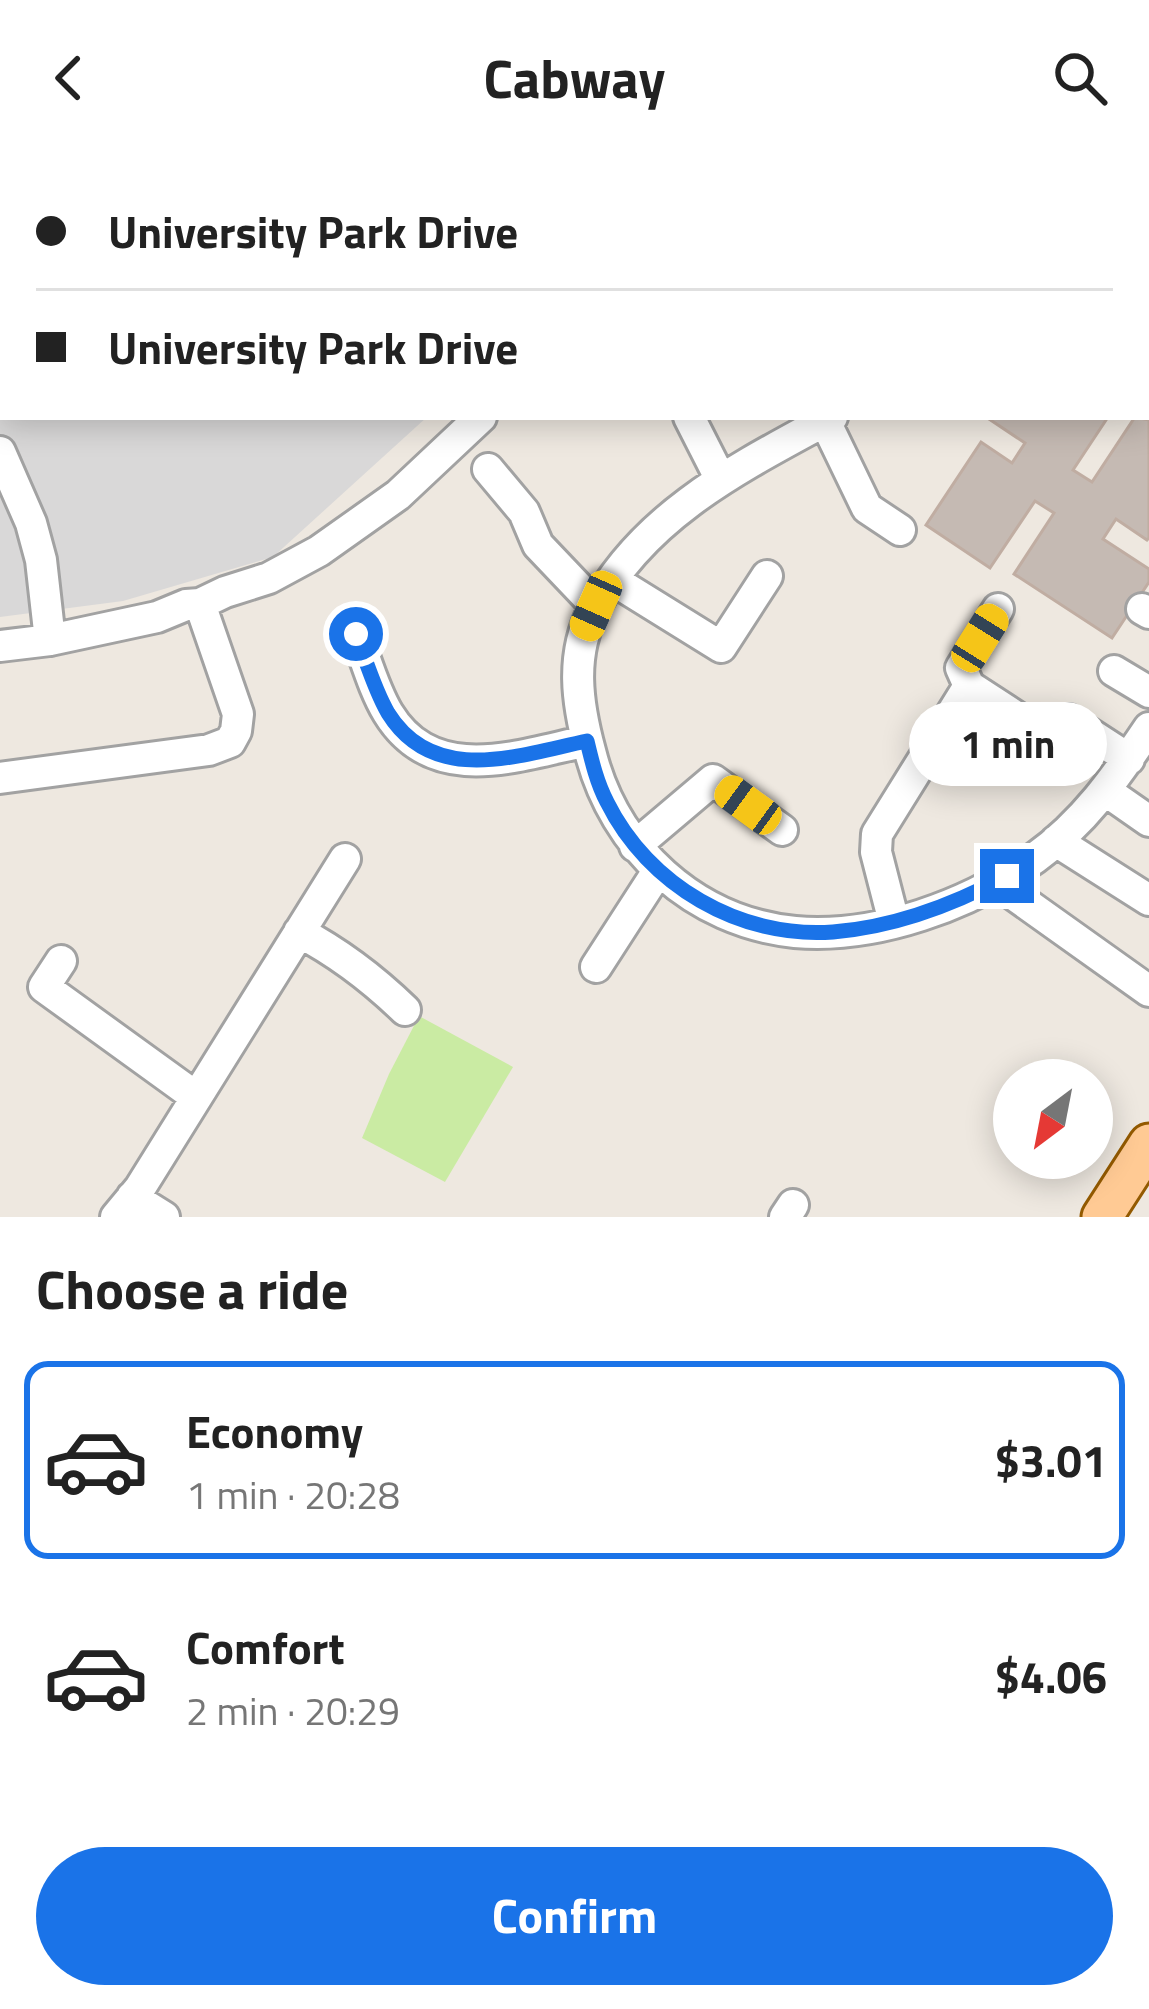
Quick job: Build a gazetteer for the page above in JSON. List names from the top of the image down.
{
  "north": "bottom left",
  "page": {
    "header": "Cabway",
    "banner": ["University Park Drive", "University Park Drive"],
    "bubble": "1 min",
    "heading": "Choose a ride",
    "list": [
      {
        "name": "Economy",
        "note": "1 min · 20:28",
        "value": "$3.01"
      },
      {
        "name": "Comfort",
        "note": "2 min · 20:29",
        "value": "$4.06"
      }
    ],
    "buttons": "Confirm"
  }
}
